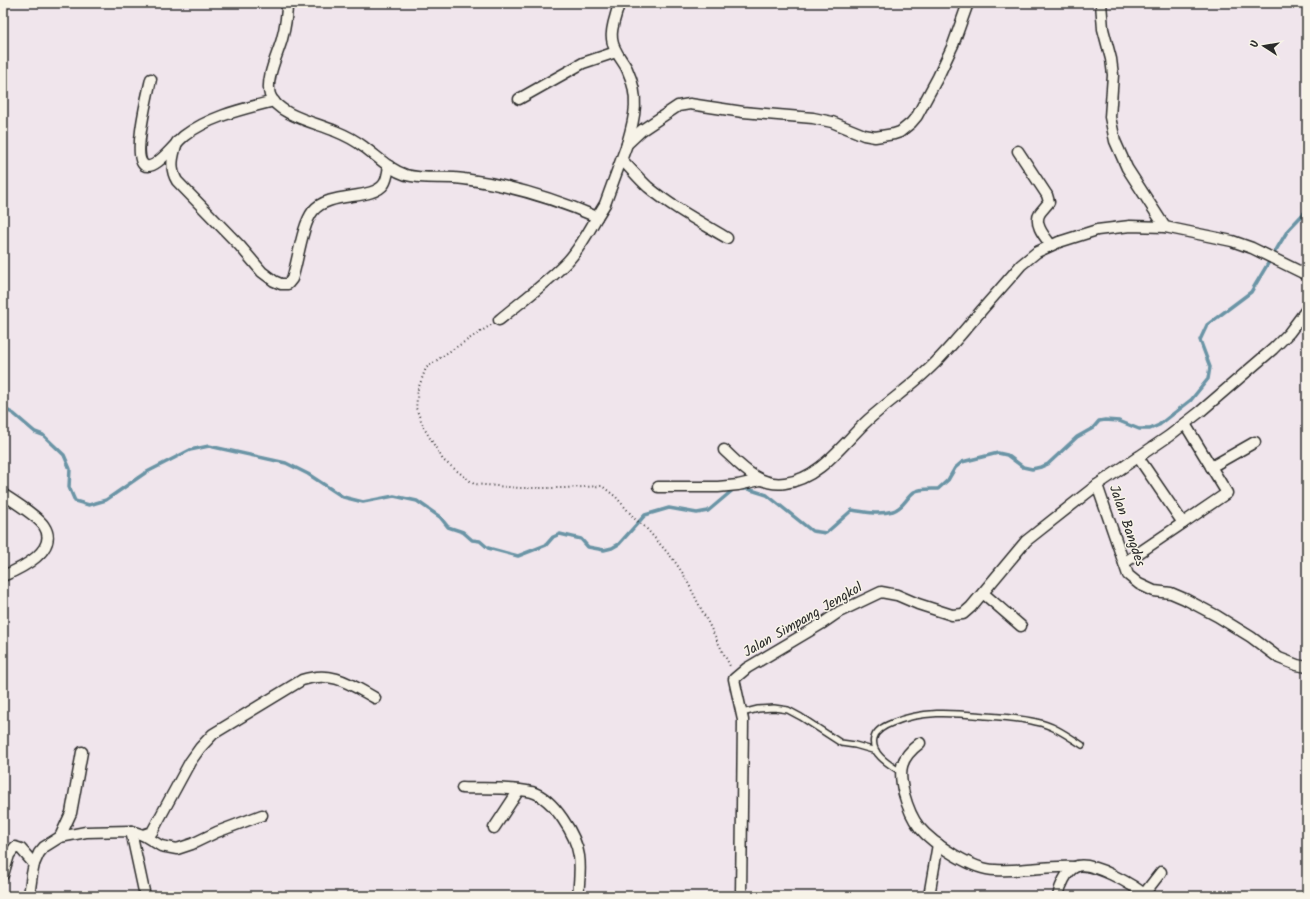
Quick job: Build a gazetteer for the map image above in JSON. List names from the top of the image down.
{
  "streets": {
    "street": ["Jalan Bangdes", "Jalan Simpang Jengkol"]
  },
  "crossings": [
    ["Jalan Bangdes", "Jalan Simpang Jengkol"]
  ],
  "north": "left"
}
